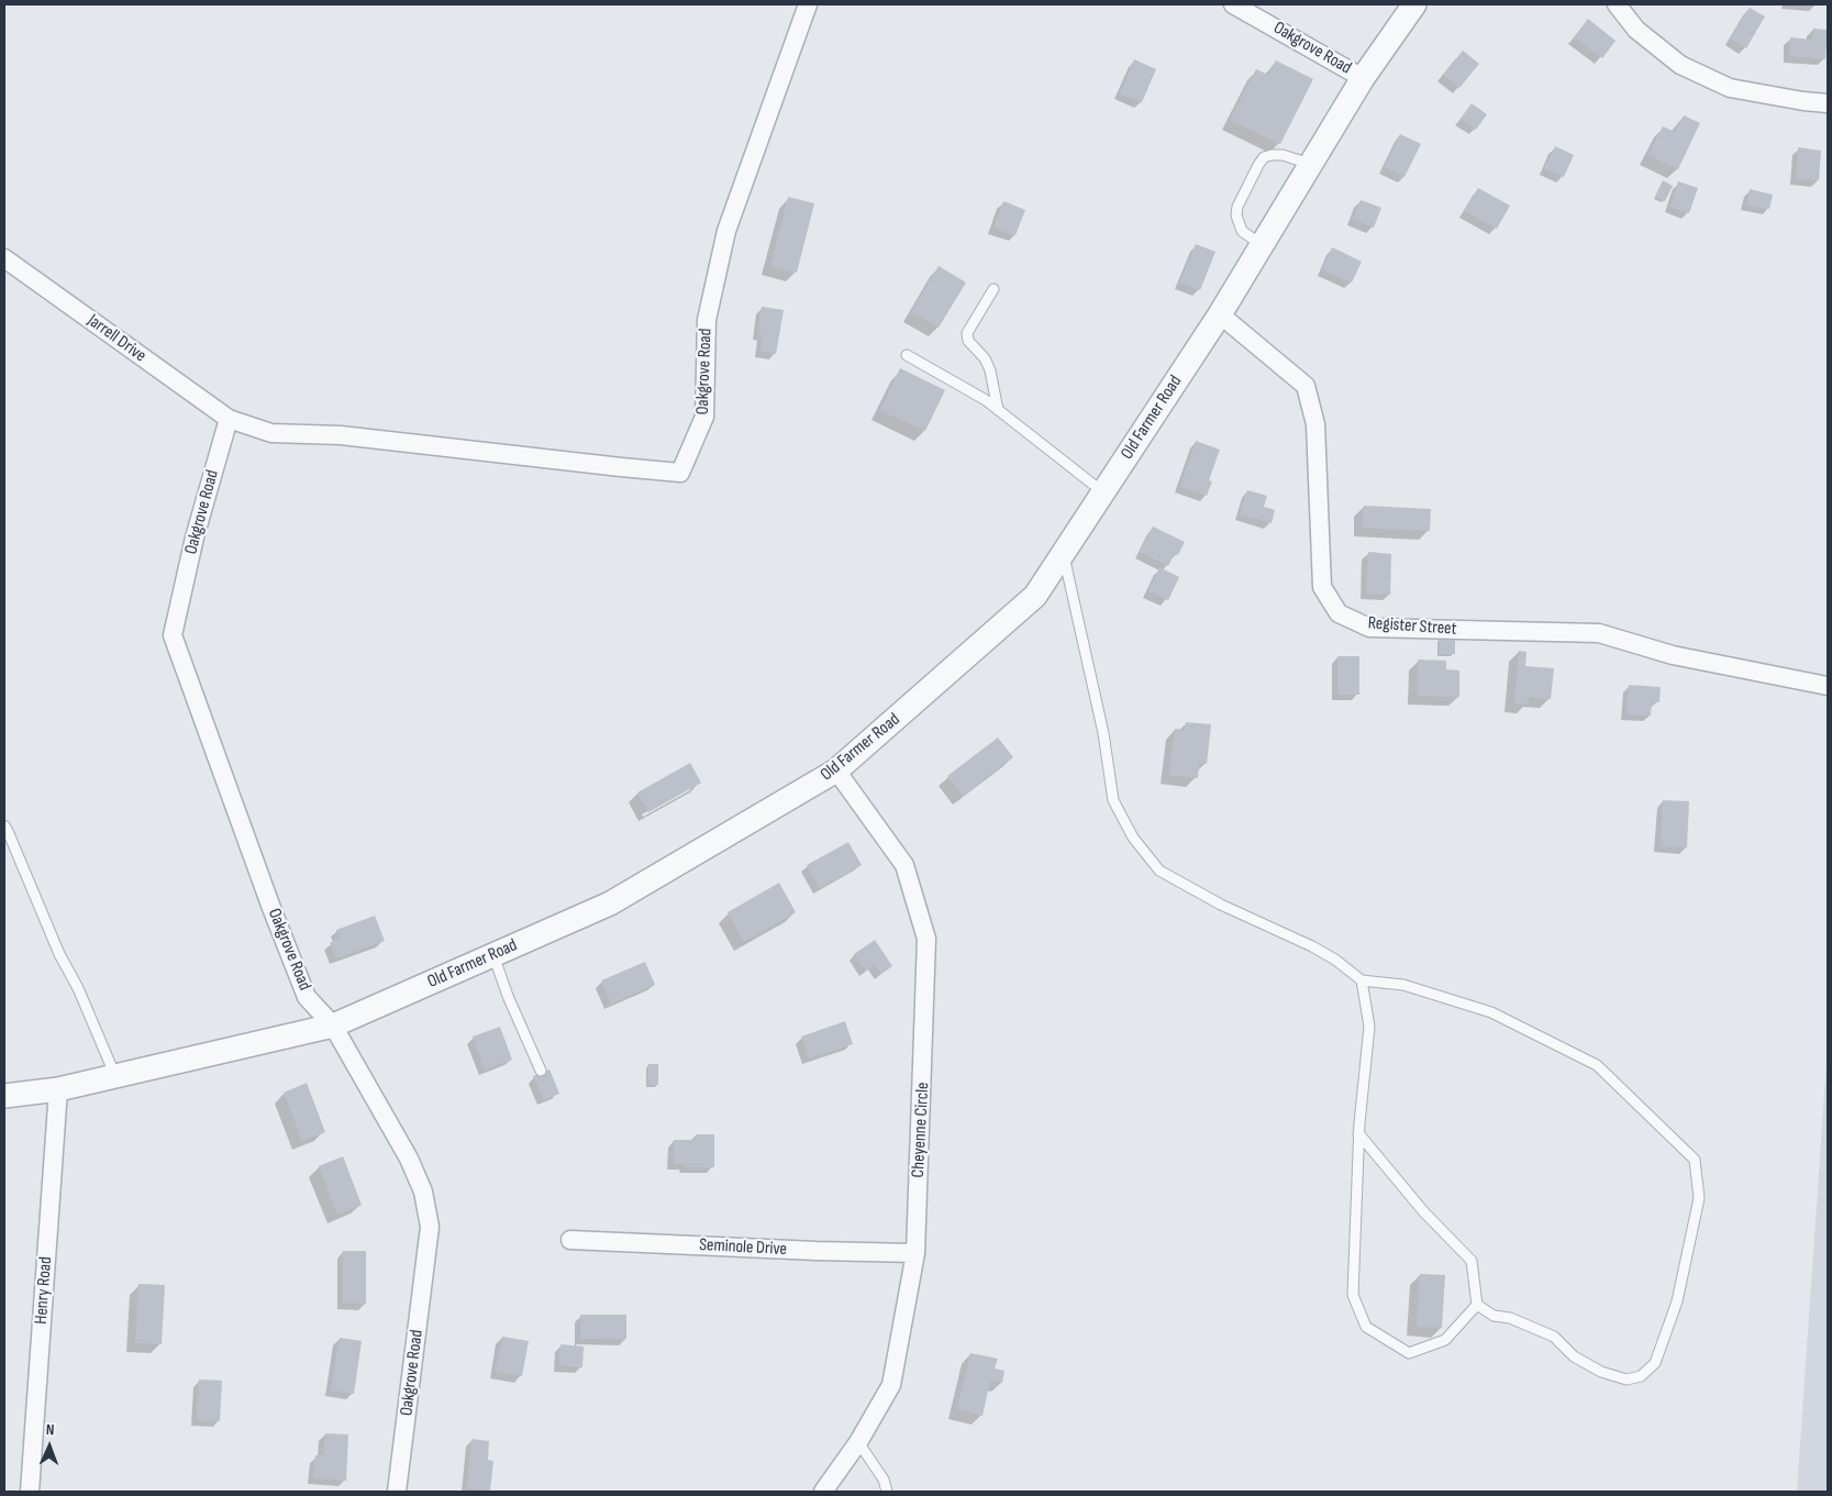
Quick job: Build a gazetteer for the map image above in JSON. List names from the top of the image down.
{
  "streets": {
    "street": [
      "Oakgrove Road",
      "Jarrell Drive",
      "Old Farmer Road",
      "Register Street",
      "Cheyenne Circle",
      "Seminole Drive",
      "Henry Road"
    ]
  },
  "crossings": [
    ["Oakgrove Road", "Jarrell Drive"],
    ["Oakgrove Road", "Old Farmer Road"],
    ["Old Farmer Road", "Register Street"],
    ["Old Farmer Road", "Cheyenne Circle"],
    ["Old Farmer Road", "Henry Road"],
    ["Cheyenne Circle", "Seminole Drive"]
  ],
  "north": "top"
}
